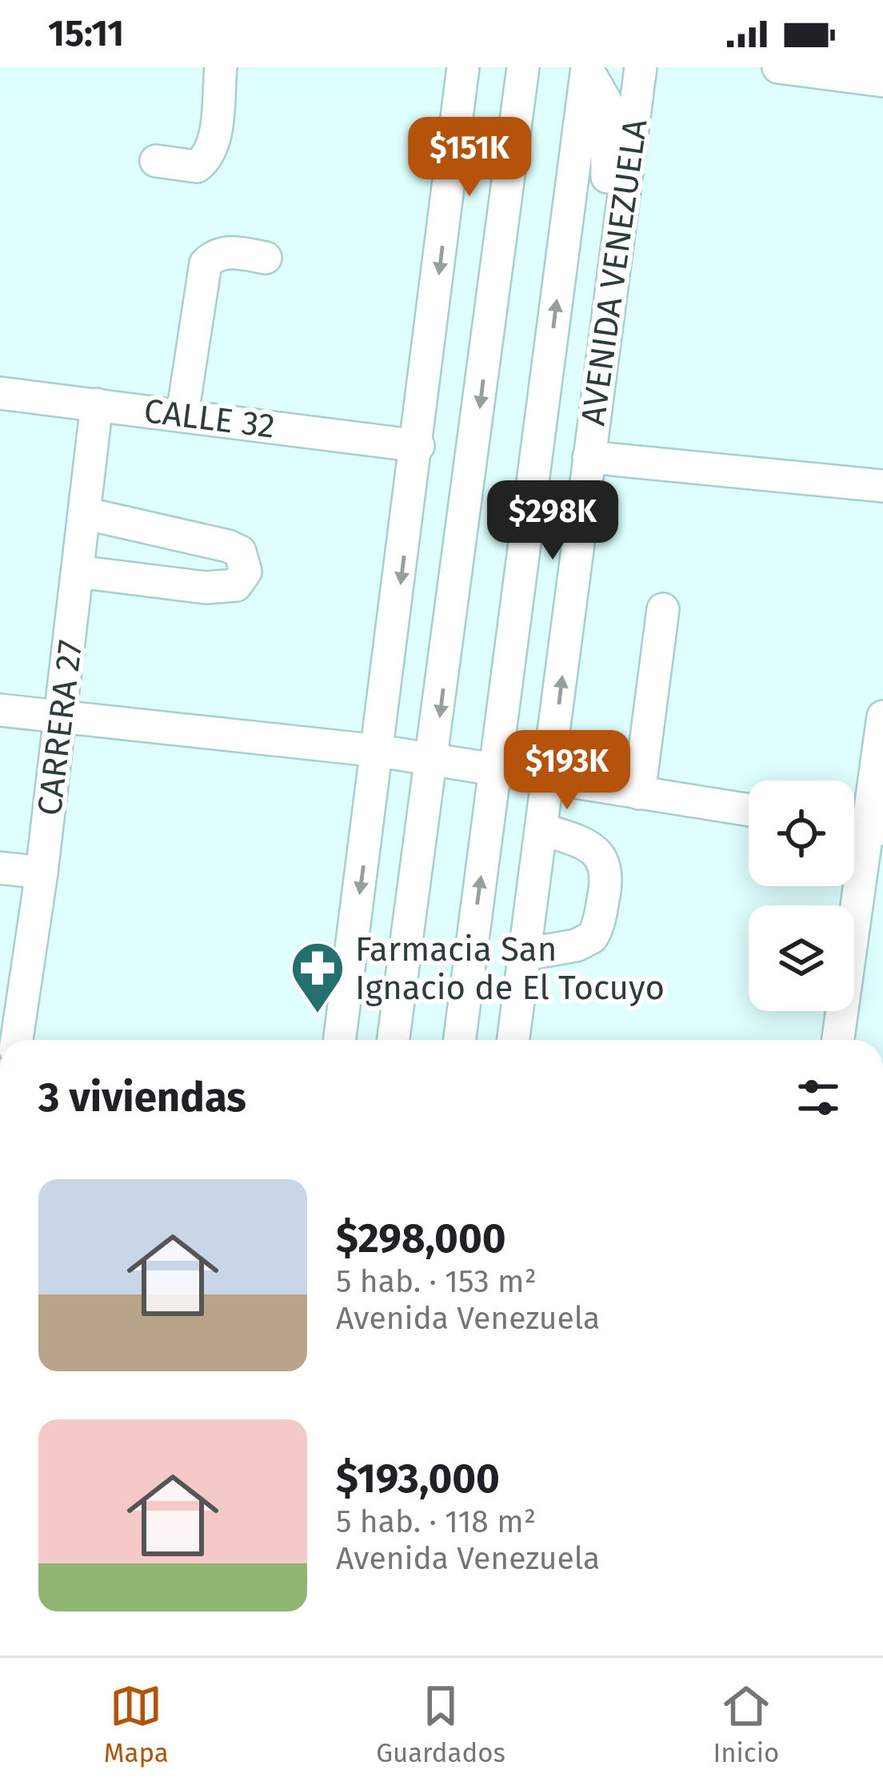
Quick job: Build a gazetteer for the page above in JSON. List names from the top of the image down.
{
  "streets": {
    "street": ["AVENIDA VENEZUELA", "CALLE 32", "CARRERA 27"]
  },
  "crossings": [
    ["CALLE 32", "CARRERA 27"]
  ],
  "places": {
    "pharmacy": ["Farmacia San Ignacio de El Tocuyo"]
  },
  "page": {
    "status": "15:11",
    "price": ["$151K", "$298K", "$193K"],
    "heading": "3 viviendas",
    "list": [
      {
        "name": "$298,000",
        "note": "5 hab. · 153 m² · Avenida Venezuela"
      },
      {
        "name": "$193,000",
        "note": "5 hab. · 118 m² · Avenida Venezuela"
      }
    ],
    "tabs": ["Mapa", "Guardados", "Inicio"]
  }
}
